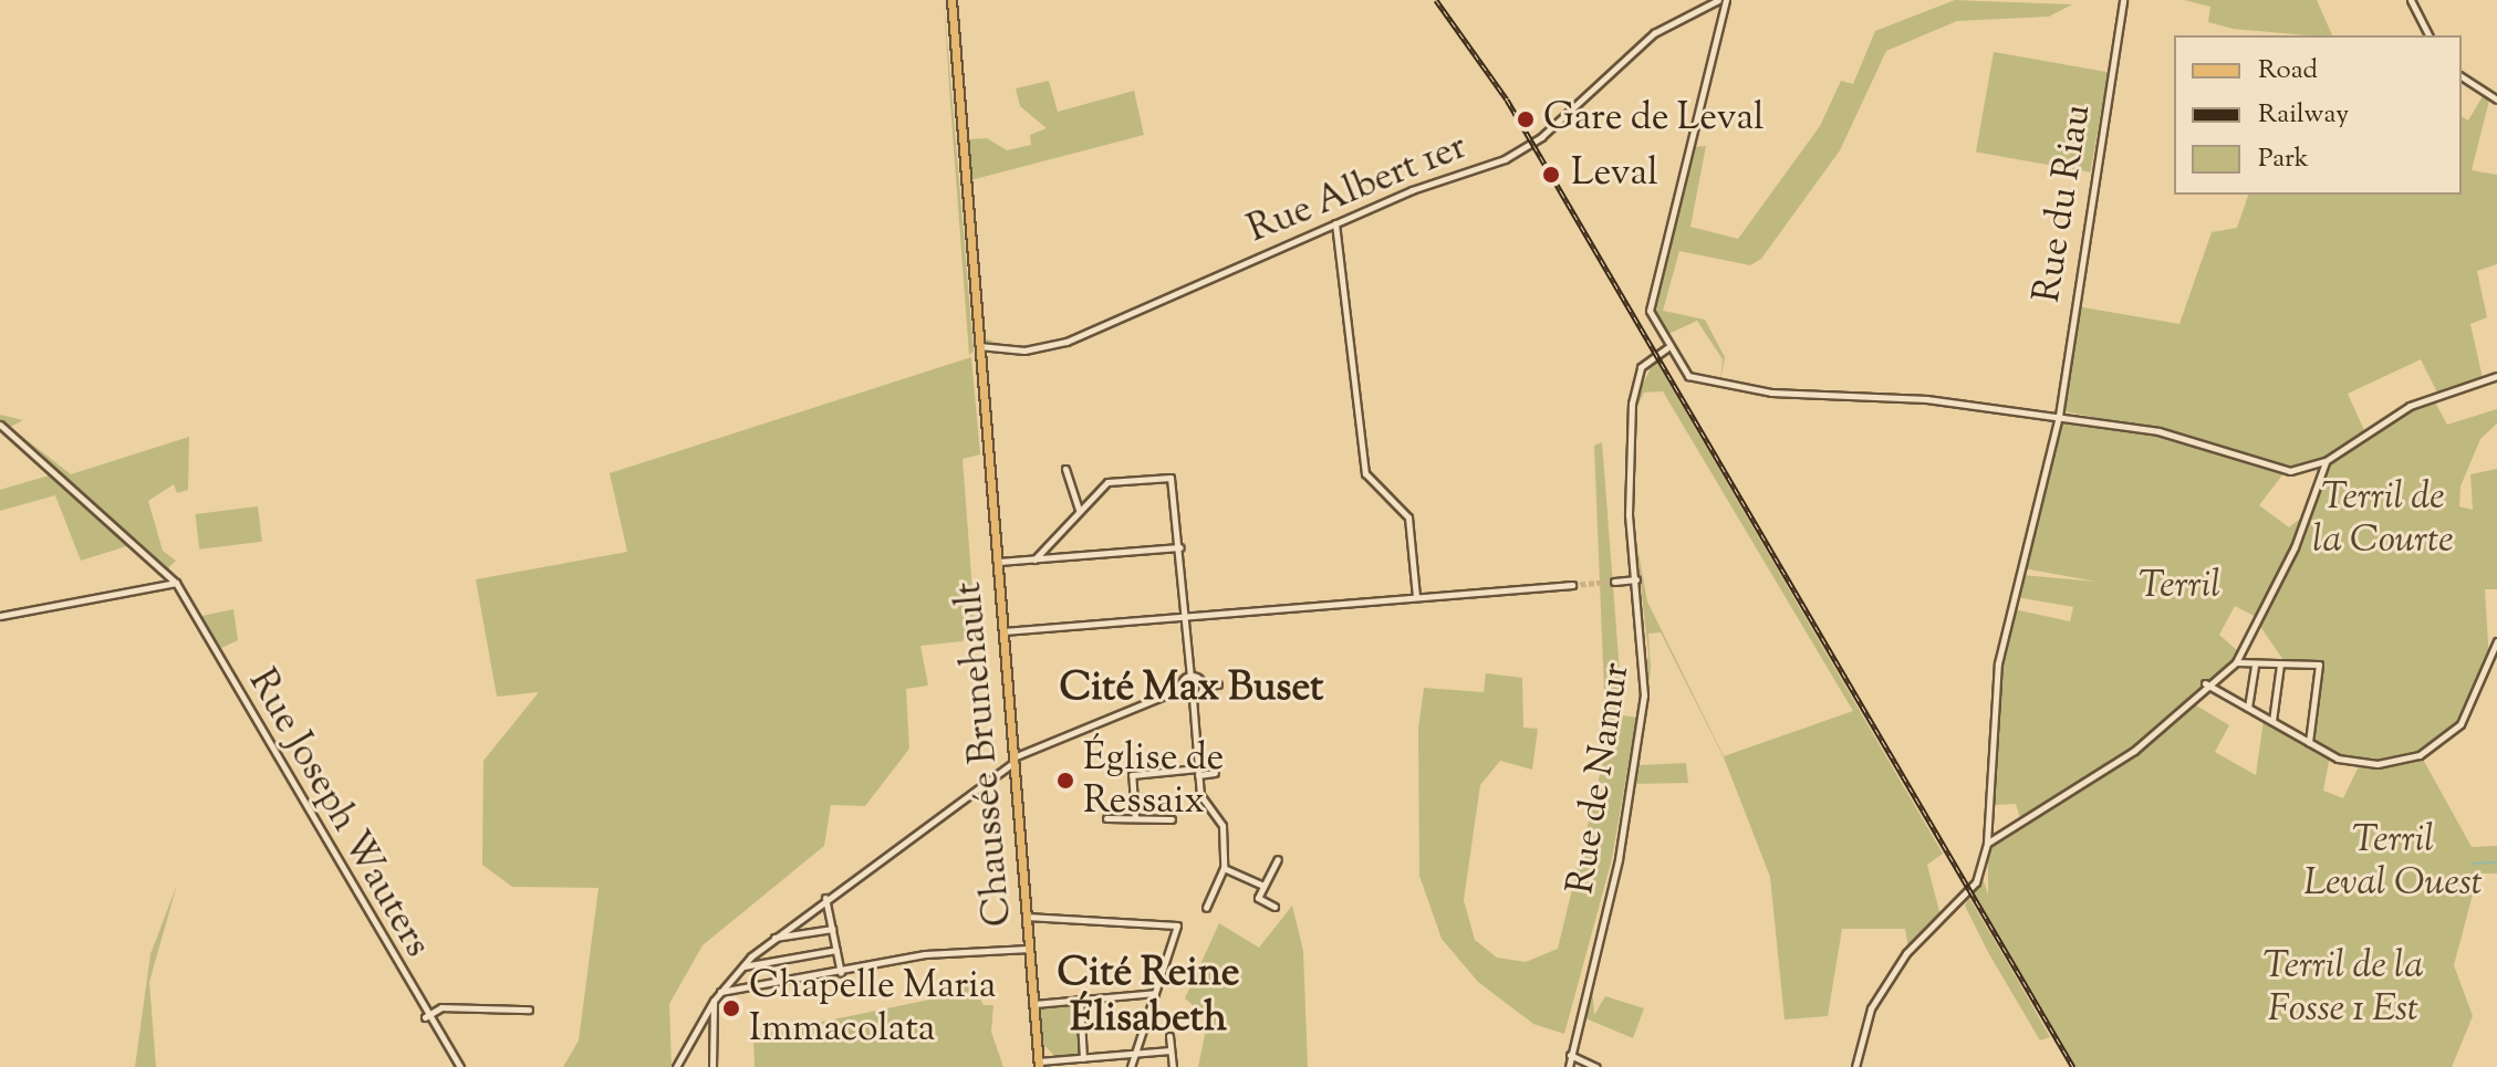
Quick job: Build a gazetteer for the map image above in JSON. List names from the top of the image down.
{
  "streets": {
    "main road": ["Chaussée Brunehault"],
    "street": [
      "Rue Albert 1er",
      "Rue du Riau",
      "Rue de Namur",
      "Rue Joseph Wauters"
    ]
  },
  "crossings": [
    ["Rue Albert 1er", "Chaussée Brunehault"]
  ],
  "districts": ["Cité Max Buset", "Cité Reine Élisabeth"],
  "parks": [
    "Terril de la Courte",
    "Terril",
    "Terril Leval Ouest",
    "Terril de la Fosse 1 Est"
  ],
  "places": [
    "Gare de Leval",
    "Leval",
    "Église de Ressaix",
    "Chapelle Maria Immacolata"
  ],
  "legend": ["Road", "Railway", "Park"]
}
